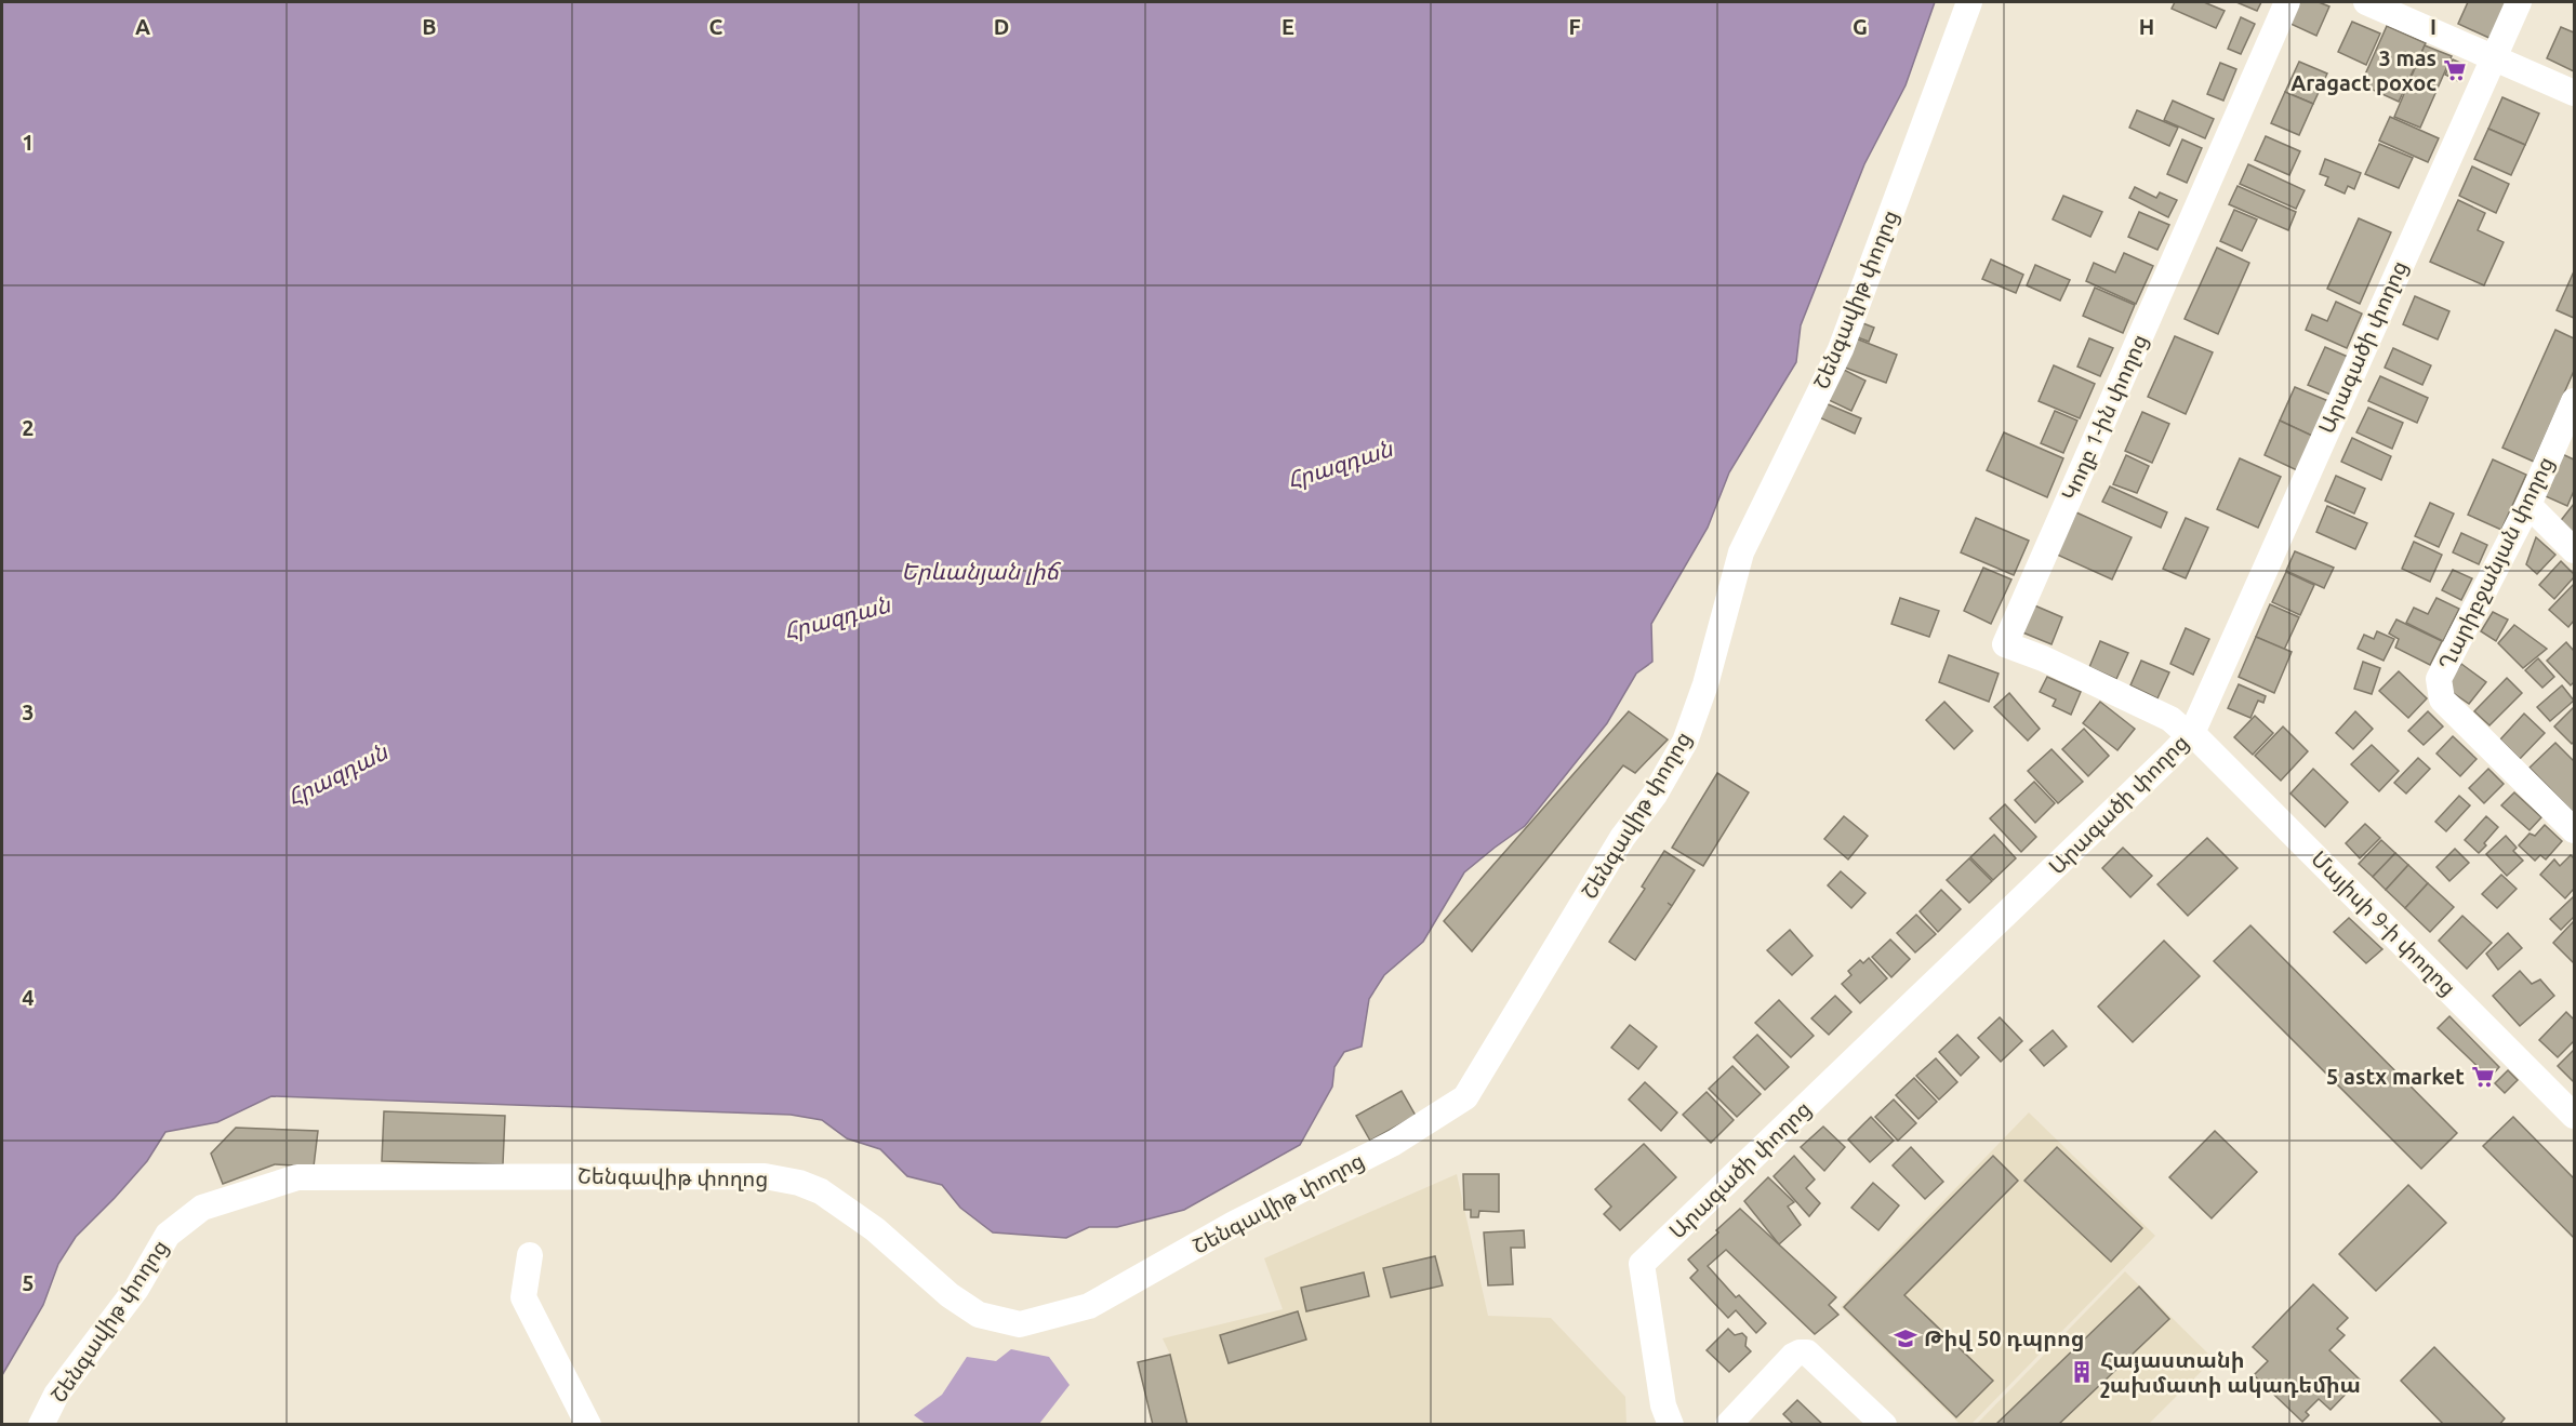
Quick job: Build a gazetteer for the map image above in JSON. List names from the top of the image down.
{
  "streets": {
    "street": [
      "Շենգավիթ փողոց",
      "Արագածի փողոց",
      "Կողբ 1-ին փողոց",
      "Ղարիբջանյան փողոց",
      "Մայիսի 9-ի փողոց"
    ]
  },
  "crossings": [
    ["Արագածի փողոց", "Կողբ 1-ին փողոց"],
    ["Արագածի փողոց", "Մայիսի 9-ի փողոց"],
    ["Կողբ 1-ին փողոց", "Մայիսի 9-ի փողոց"]
  ],
  "water": ["Հրազդան", "Երևանյան լիճ"],
  "places": {
    "supermarket": ["3 mas Aragact poxoc", "5 astx market"],
    "school or university": ["Թիվ 50 դպրոց"],
    "building": ["Հայաստանի շախմատի ակադեմիա"]
  },
  "grid": {
    "columns": [
      "A",
      "B",
      "C",
      "D",
      "E",
      "F",
      "G",
      "H",
      "I"
    ],
    "rows": [
      "1",
      "2",
      "3",
      "4",
      "5"
    ]
  }
}
